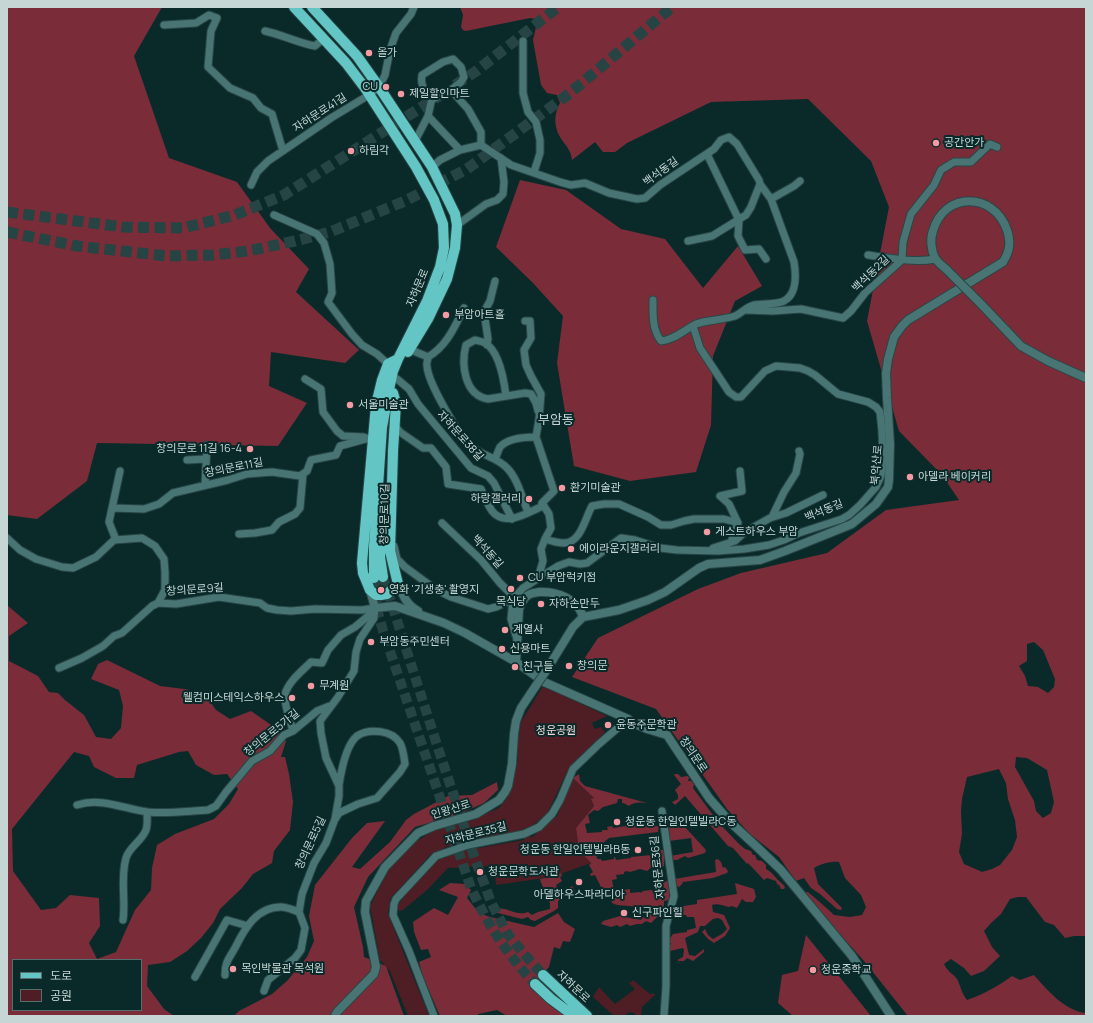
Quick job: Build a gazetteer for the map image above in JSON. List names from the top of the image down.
{
  "streets": {
    "main road": ["자하문로"],
    "street": [
      "자하문로41길",
      "백석동길",
      "백석동2길",
      "자하문로38길",
      "북악산로",
      "창의문로11길",
      "창의문로10길",
      "창의문로9길",
      "창의문로5가길",
      "창의문로",
      "인왕산로",
      "자하문로35길",
      "창의문로5길",
      "자하문로36길"
    ]
  },
  "crossings": [
    ["자하문로41길", "자하문로"],
    ["백석동길", "백석동2길"],
    ["백석동길", "창의문로10길"],
    ["자하문로", "자하문로38길"],
    ["북악산로", "인왕산로"],
    ["창의문로9길", "창의문로"],
    ["창의문로9길", "창의문로5길"],
    ["창의문로5가길", "창의문로5길"],
    ["창의문로", "자하문로35길"],
    ["창의문로", "창의문로5길"]
  ],
  "districts": ["부암동"],
  "parks": ["청운공원"],
  "places": [
    "올가",
    "CU",
    "제일할인마트",
    "공간안가",
    "하림각",
    "부암아트홀",
    "서울미술관",
    "창의문로 11길 16-4",
    "아델라 베이커리",
    "환기미술관",
    "하랑갤러리",
    "게스트하우스 부암",
    "에이라운지갤러리",
    "CU 부암럭키점",
    "목식당",
    "영화 '기생충' 촬영지",
    "자하손만두",
    "계열사",
    "부암동주민센터",
    "신용마트",
    "창의문",
    "친구들",
    "무계원",
    "웰컴미스테익스하우스",
    "윤동주문학관",
    "청운동 한일인텔빌라C동",
    "청운동 한일인텔빌라B동",
    "청운문학도서관",
    "아델하우스파라디아",
    "신구파인힐",
    "목인박물관 목석원",
    "청운중학교"
  ],
  "legend": ["도로", "공원"]
}
